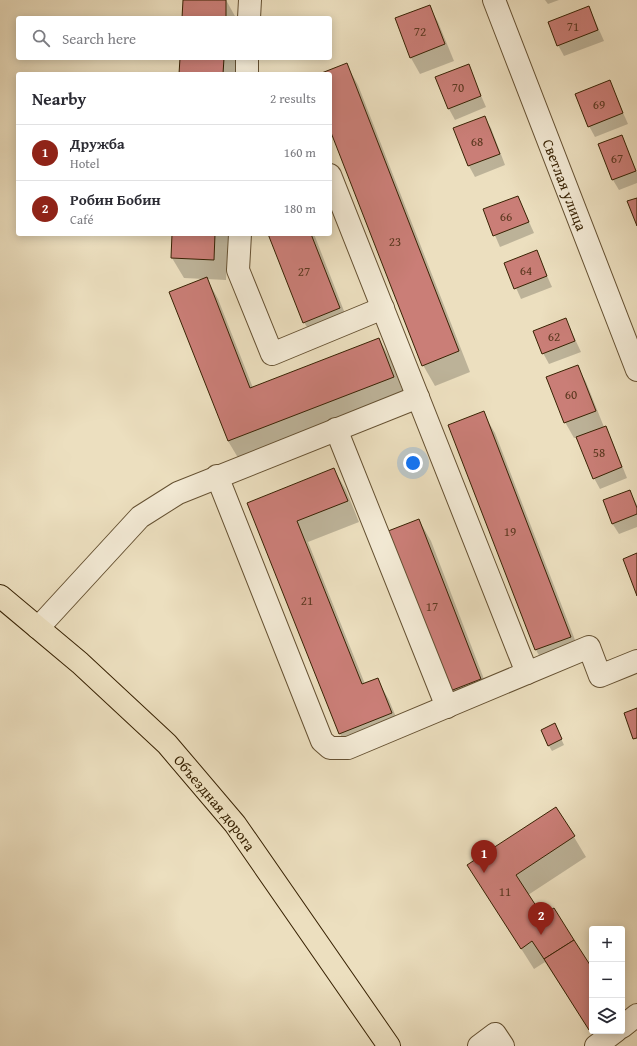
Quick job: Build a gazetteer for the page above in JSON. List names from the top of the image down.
{
  "streets": {
    "main road": ["Объездная дорога"],
    "street": ["Светлая улица"]
  },
  "house_numbers": [
    "71",
    "72",
    "70",
    "69",
    "68",
    "67",
    "66",
    "23",
    "64",
    "27",
    "62",
    "60",
    "58",
    "19",
    "21",
    "17",
    "11"
  ],
  "page": {
    "search": "Search here",
    "heading": ["Nearby", "2 results"],
    "list": [
      {
        "mark": "1",
        "name": "Дружба",
        "note": "Hotel",
        "value": "160 m"
      },
      {
        "mark": "2",
        "name": "Робин Бобин",
        "note": "Café",
        "value": "180 m"
      }
    ],
    "pins": ["1", "2"],
    "map_buttons": ["+", "−"]
  }
}
